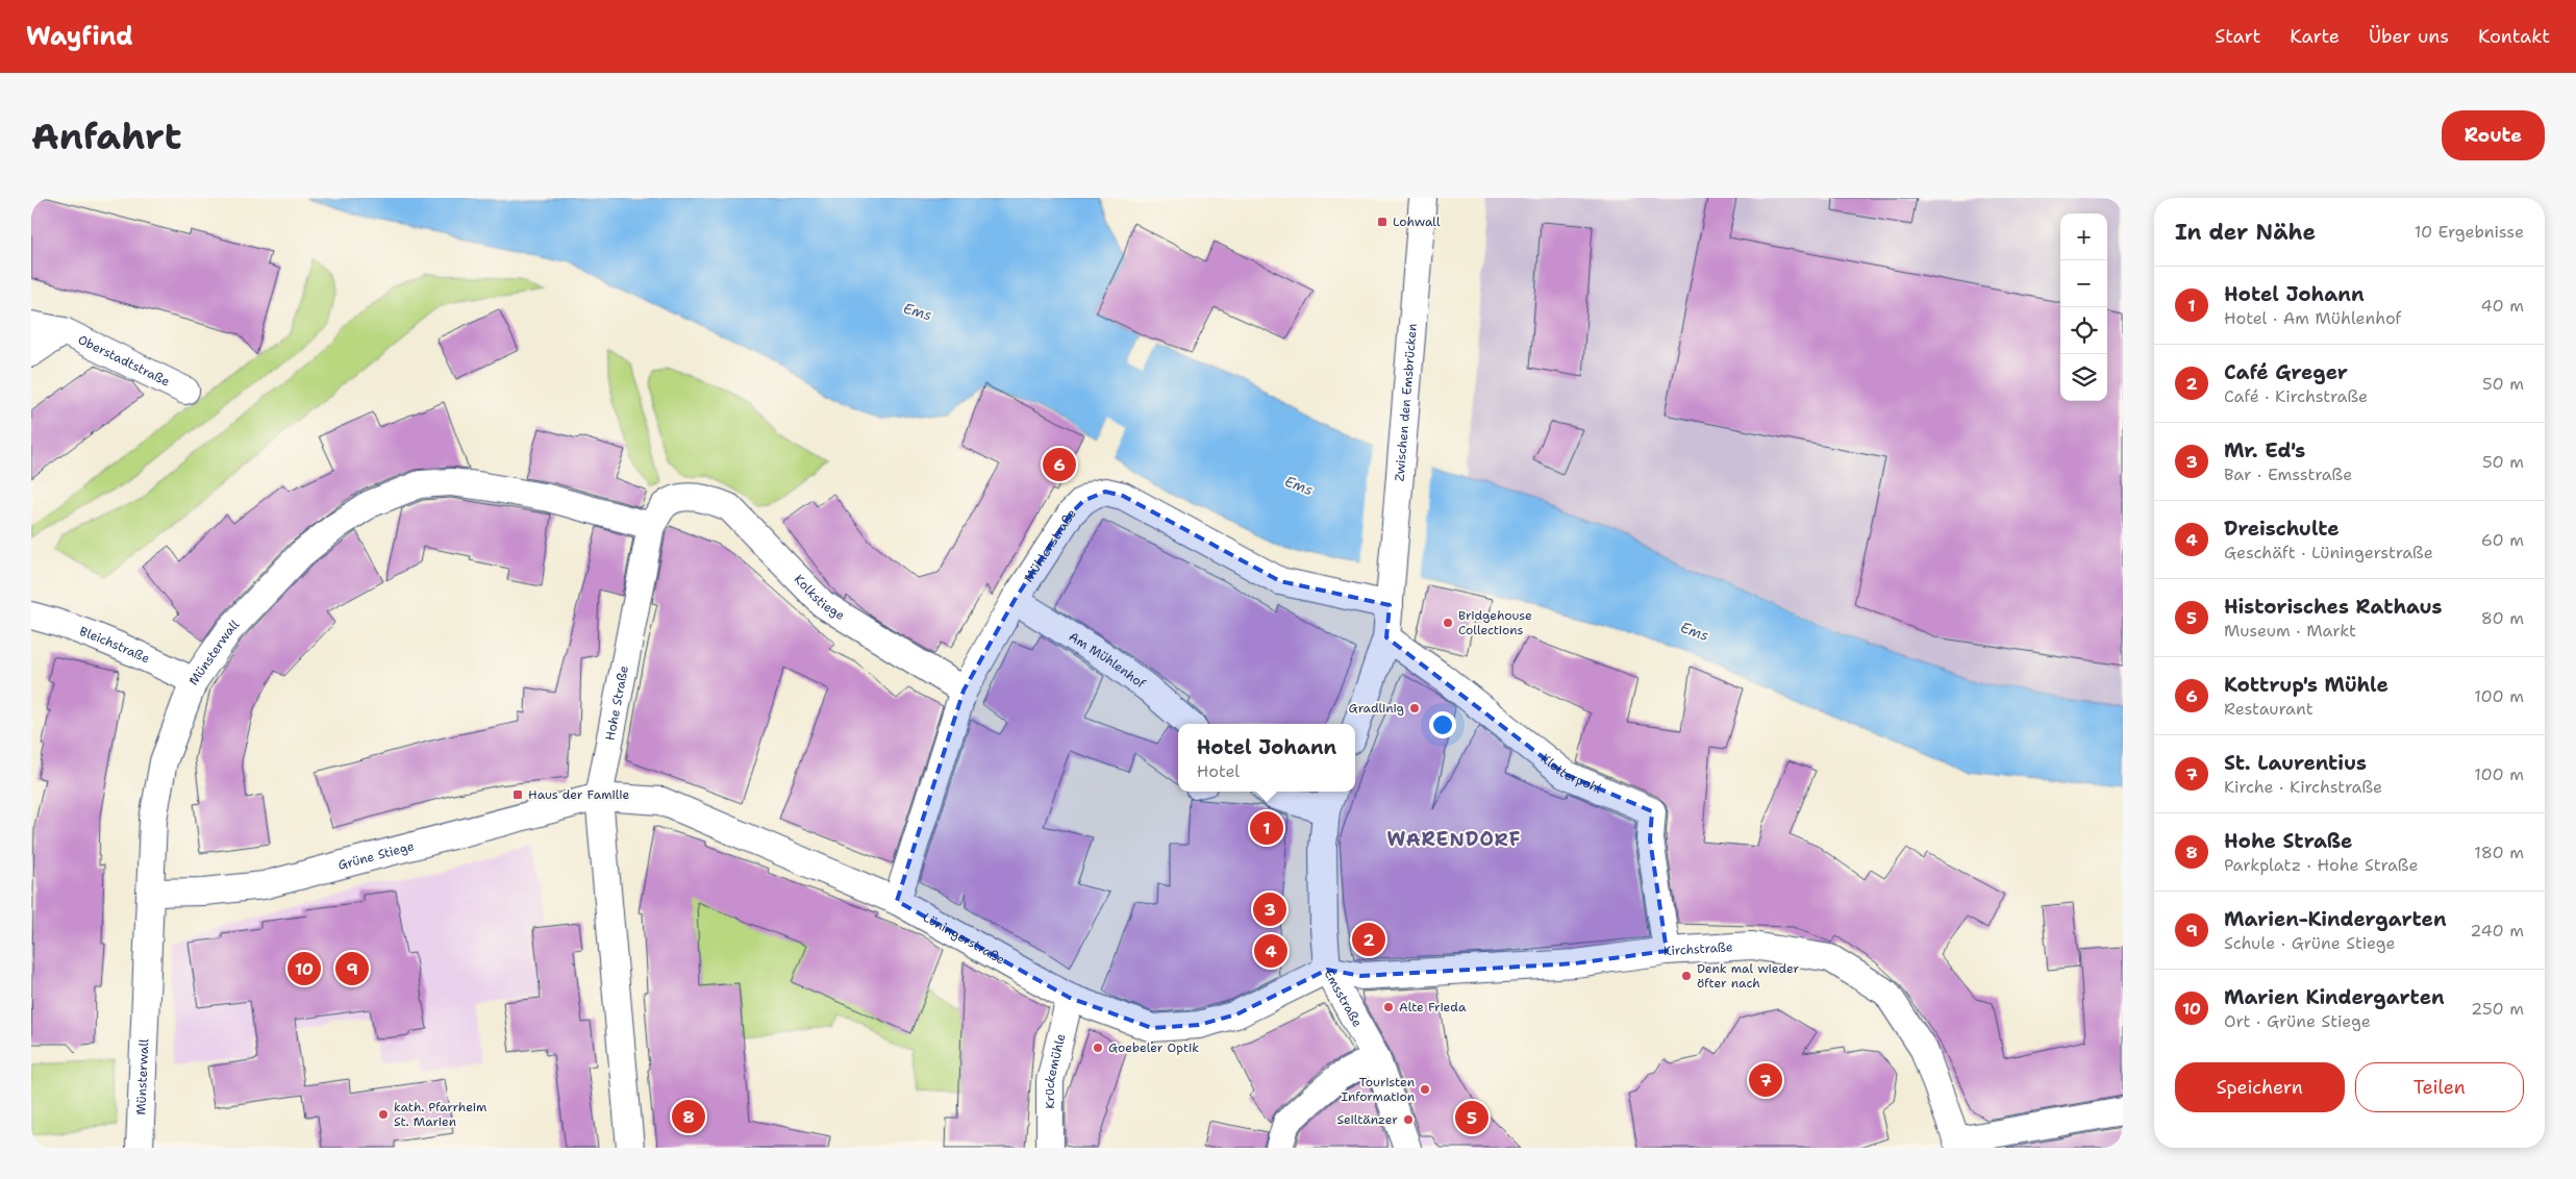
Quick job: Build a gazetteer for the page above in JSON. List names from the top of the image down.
{
  "streets": {
    "street": [
      "Oberstadtstraße",
      "Zwischen den Emsbrücken",
      "Mühlenstraße",
      "Kolkstiege",
      "Bleichstraße",
      "Münsterwall",
      "Am Mühlenhof",
      "Hohe Straße",
      "Kletterpohl",
      "Grüne Stiege",
      "Lüningerstraße",
      "Kirchstraße",
      "Emsstraße",
      "Krückemühle"
    ]
  },
  "crossings": [
    ["Zwischen den Emsbrücken", "Mühlenstraße"],
    ["Mühlenstraße", "Kolkstiege"],
    ["Mühlenstraße", "Am Mühlenhof"],
    ["Mühlenstraße", "Lüningerstraße"],
    ["Kolkstiege", "Hohe Straße"],
    ["Bleichstraße", "Münsterwall"],
    ["Münsterwall", "Hohe Straße"],
    ["Münsterwall", "Grüne Stiege"],
    ["Hohe Straße", "Grüne Stiege"],
    ["Hohe Straße", "Lüningerstraße"],
    ["Kletterpohl", "Kirchstraße"],
    ["Grüne Stiege", "Lüningerstraße"],
    ["Lüningerstraße", "Kirchstraße"],
    ["Lüningerstraße", "Emsstraße"],
    ["Lüningerstraße", "Krückemühle"],
    ["Kirchstraße", "Emsstraße"]
  ],
  "districts": ["WARENDORF"],
  "water": ["Ems"],
  "places": {
    "transit": ["Lohwall", "Haus der Familie"],
    "other": [
      "Bridgehouse Collections",
      "Gradlinig",
      "Denk mal wieder öfter nach",
      "Alte Frieda",
      "Goebeler Optik",
      "Touristen Information",
      "kath. Pfarrheim St. Marien",
      "Seiltänzer"
    ]
  },
  "page": {
    "header": "Wayfind",
    "nav": [
      "Start",
      "Karte",
      "Über uns",
      "Kontakt"
    ],
    "buttons": [
      "Route",
      ["Speichern", "Teilen"]
    ],
    "title": "Anfahrt",
    "heading": ["In der Nähe", "10 Ergebnisse"],
    "map_buttons": ["+", "−"],
    "list": [
      {
        "mark": "1",
        "name": "Hotel Johann",
        "note": "Hotel · Am Mühlenhof",
        "value": "40 m"
      },
      {
        "mark": "2",
        "name": "Café Greger",
        "note": "Café · Kirchstraße",
        "value": "50 m"
      },
      {
        "mark": "3",
        "name": "Mr. Ed's",
        "note": "Bar · Emsstraße",
        "value": "50 m"
      },
      {
        "mark": "4",
        "name": "Dreischulte",
        "note": "Geschäft · Lüningerstraße",
        "value": "60 m"
      },
      {
        "mark": "5",
        "name": "Historisches Rathaus",
        "note": "Museum · Markt",
        "value": "80 m"
      },
      {
        "mark": "6",
        "name": "Kottrup's Mühle",
        "note": "Restaurant",
        "value": "100 m"
      },
      {
        "mark": "7",
        "name": "St. Laurentius",
        "note": "Kirche · Kirchstraße",
        "value": "100 m"
      },
      {
        "mark": "8",
        "name": "Hohe Straße",
        "note": "Parkplatz · Hohe Straße",
        "value": "180 m"
      },
      {
        "mark": "9",
        "name": "Marien-Kindergarten",
        "note": "Schule · Grüne Stiege",
        "value": "240 m"
      },
      {
        "mark": "10",
        "name": "Marien Kindergarten",
        "note": "Ort · Grüne Stiege",
        "value": "250 m"
      }
    ],
    "pins": [
      "6",
      "1",
      "3",
      "2",
      "4",
      "9",
      "10",
      "7",
      "8",
      "5"
    ],
    "popup": ["Hotel Johann", "Hotel"]
  }
}
